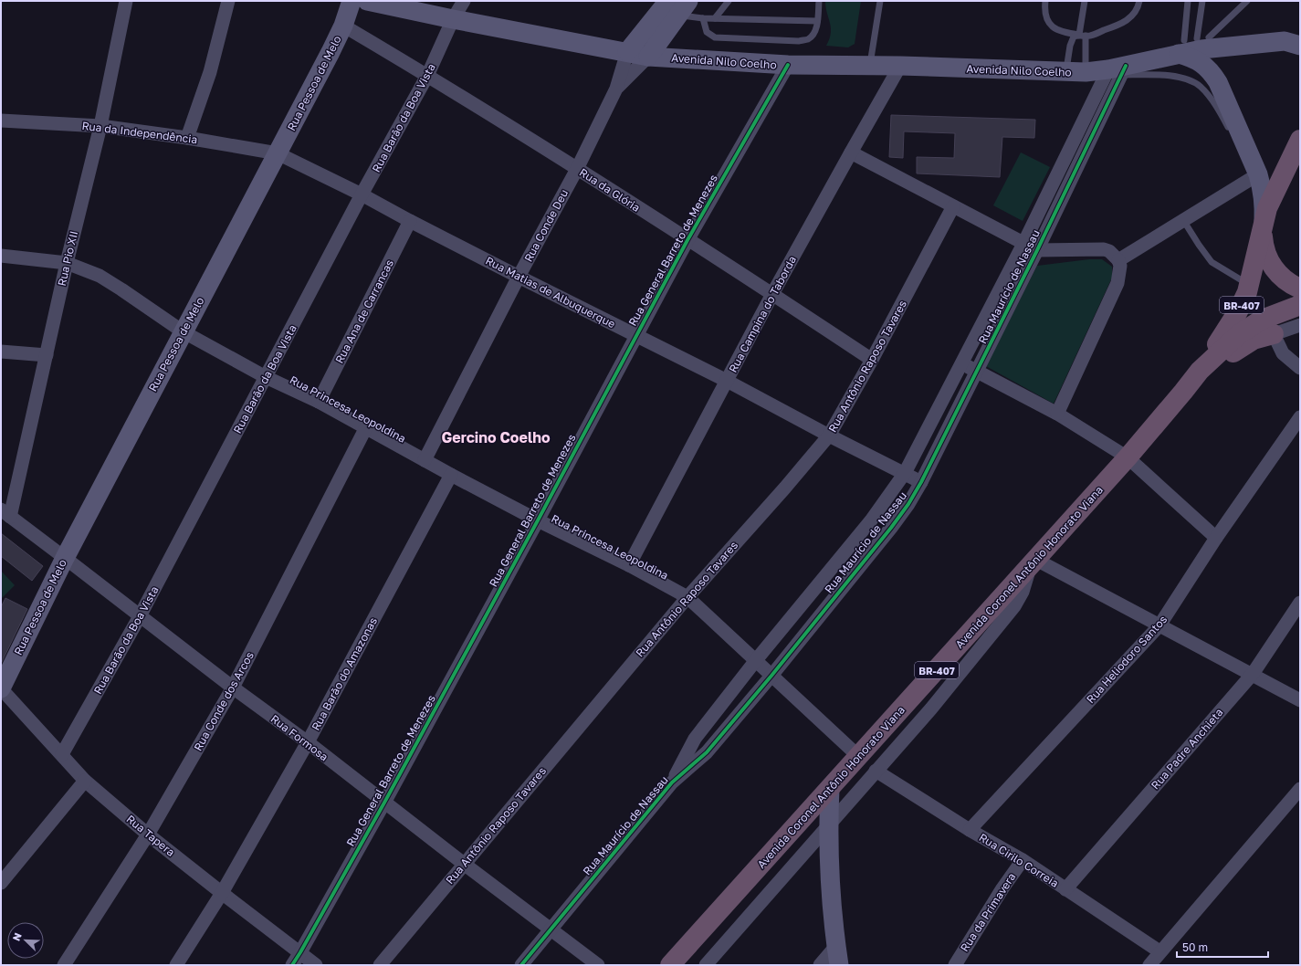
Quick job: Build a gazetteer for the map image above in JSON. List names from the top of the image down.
{
  "streets": {
    "highway": ["BR-407", "Avenida Coronel Antônio Honorato Viana"],
    "main road": ["Avenida Nilo Coelho", "Rua Pessoa de Melo"],
    "street": [
      "Rua Barão da Boa Vista",
      "Rua da Independência",
      "Rua da Glória",
      "Rua Conde Deu",
      "Rua General Barreto de Menezes",
      "Rua Pio XII",
      "Rua Maurício de Nassau",
      "Rua Matias de Albuquerque",
      "Rua Ana de Carrancas",
      "Rua Campina do Taborda",
      "Rua Antônio Raposo Tavares",
      "Rua Princesa Leopoldina",
      "Rua Heliodoro Santos",
      "Rua Barão do Amazonas",
      "Rua Conde dos Arcos",
      "Rua Formosa",
      "Rua Padre Anchieta",
      "Rua Tapera",
      "Rua Cirilo Correia",
      "Rua da Primavera"
    ]
  },
  "crossings": [
    ["Avenida Nilo Coelho", "Rua Barão da Boa Vista"],
    ["Avenida Nilo Coelho", "Rua Conde Deu"],
    ["Avenida Nilo Coelho", "Rua General Barreto de Menezes"],
    ["Avenida Nilo Coelho", "Rua Maurício de Nassau"],
    ["Avenida Nilo Coelho", "Rua Campina do Taborda"],
    ["Rua Pessoa de Melo", "Rua da Independência"],
    ["Rua Pessoa de Melo", "Rua da Glória"],
    ["Rua Pessoa de Melo", "Rua Matias de Albuquerque"],
    ["Rua Pessoa de Melo", "Rua Princesa Leopoldina"],
    ["Rua Pessoa de Melo", "Rua Formosa"],
    ["Rua Pessoa de Melo", "Rua Tapera"],
    ["Rua Barão da Boa Vista", "Rua da Glória"],
    ["Rua Barão da Boa Vista", "Rua Matias de Albuquerque"],
    ["Rua Barão da Boa Vista", "Rua Princesa Leopoldina"],
    ["Rua Barão da Boa Vista", "Rua Formosa"],
    ["Rua Barão da Boa Vista", "Rua Tapera"],
    ["Rua da Independência", "Rua Pio XII"],
    ["Rua da Independência", "Rua Matias de Albuquerque"],
    ["Rua da Glória", "Rua Conde Deu"],
    ["Rua da Glória", "Rua General Barreto de Menezes"],
    ["Rua da Glória", "Rua Campina do Taborda"],
    ["Rua da Glória", "Rua Antônio Raposo Tavares"],
    ["Rua Conde Deu", "Rua Matias de Albuquerque"],
    ["Rua Conde Deu", "Rua Princesa Leopoldina"],
    ["Rua General Barreto de Menezes", "Rua Matias de Albuquerque"],
    ["Rua General Barreto de Menezes", "Rua Princesa Leopoldina"],
    ["Rua General Barreto de Menezes", "Rua Formosa"],
    ["Rua General Barreto de Menezes", "Rua Tapera"],
    ["Rua Pio XII", "Rua Princesa Leopoldina"],
    ["Rua Pio XII", "Rua Formosa"],
    ["Rua Maurício de Nassau", "Rua Matias de Albuquerque"],
    ["Rua Maurício de Nassau", "Rua Princesa Leopoldina"],
    ["Rua Maurício de Nassau", "Rua Formosa"],
    ["Rua Matias de Albuquerque", "Rua Ana de Carrancas"],
    ["Rua Matias de Albuquerque", "Rua Campina do Taborda"],
    ["Rua Matias de Albuquerque", "Rua Antônio Raposo Tavares"],
    ["BR-407", "Avenida Coronel Antônio Honorato Viana"],
    ["Rua Ana de Carrancas", "Rua Princesa Leopoldina"],
    ["Rua Campina do Taborda", "Rua Princesa Leopoldina"],
    ["Rua Antônio Raposo Tavares", "Rua Princesa Leopoldina"],
    ["Rua Antônio Raposo Tavares", "Rua Formosa"],
    ["Rua Princesa Leopoldina", "Avenida Coronel Antônio Honorato Viana"],
    ["Rua Princesa Leopoldina", "Rua Barão do Amazonas"],
    ["Rua Princesa Leopoldina", "Rua Conde dos Arcos"],
    ["Avenida Coronel Antônio Honorato Viana", "Rua Cirilo Correia"],
    ["Rua Heliodoro Santos", "Rua Cirilo Correia"],
    ["Rua Barão do Amazonas", "Rua Formosa"],
    ["Rua Barão do Amazonas", "Rua Tapera"],
    ["Rua Conde dos Arcos", "Rua Formosa"],
    ["Rua Conde dos Arcos", "Rua Tapera"],
    ["Rua Padre Anchieta", "Rua Cirilo Correia"],
    ["Rua Cirilo Correia", "Rua da Primavera"]
  ],
  "districts": ["Gercino Coelho"],
  "scale_bar": "50 m",
  "north": "top left"
}
